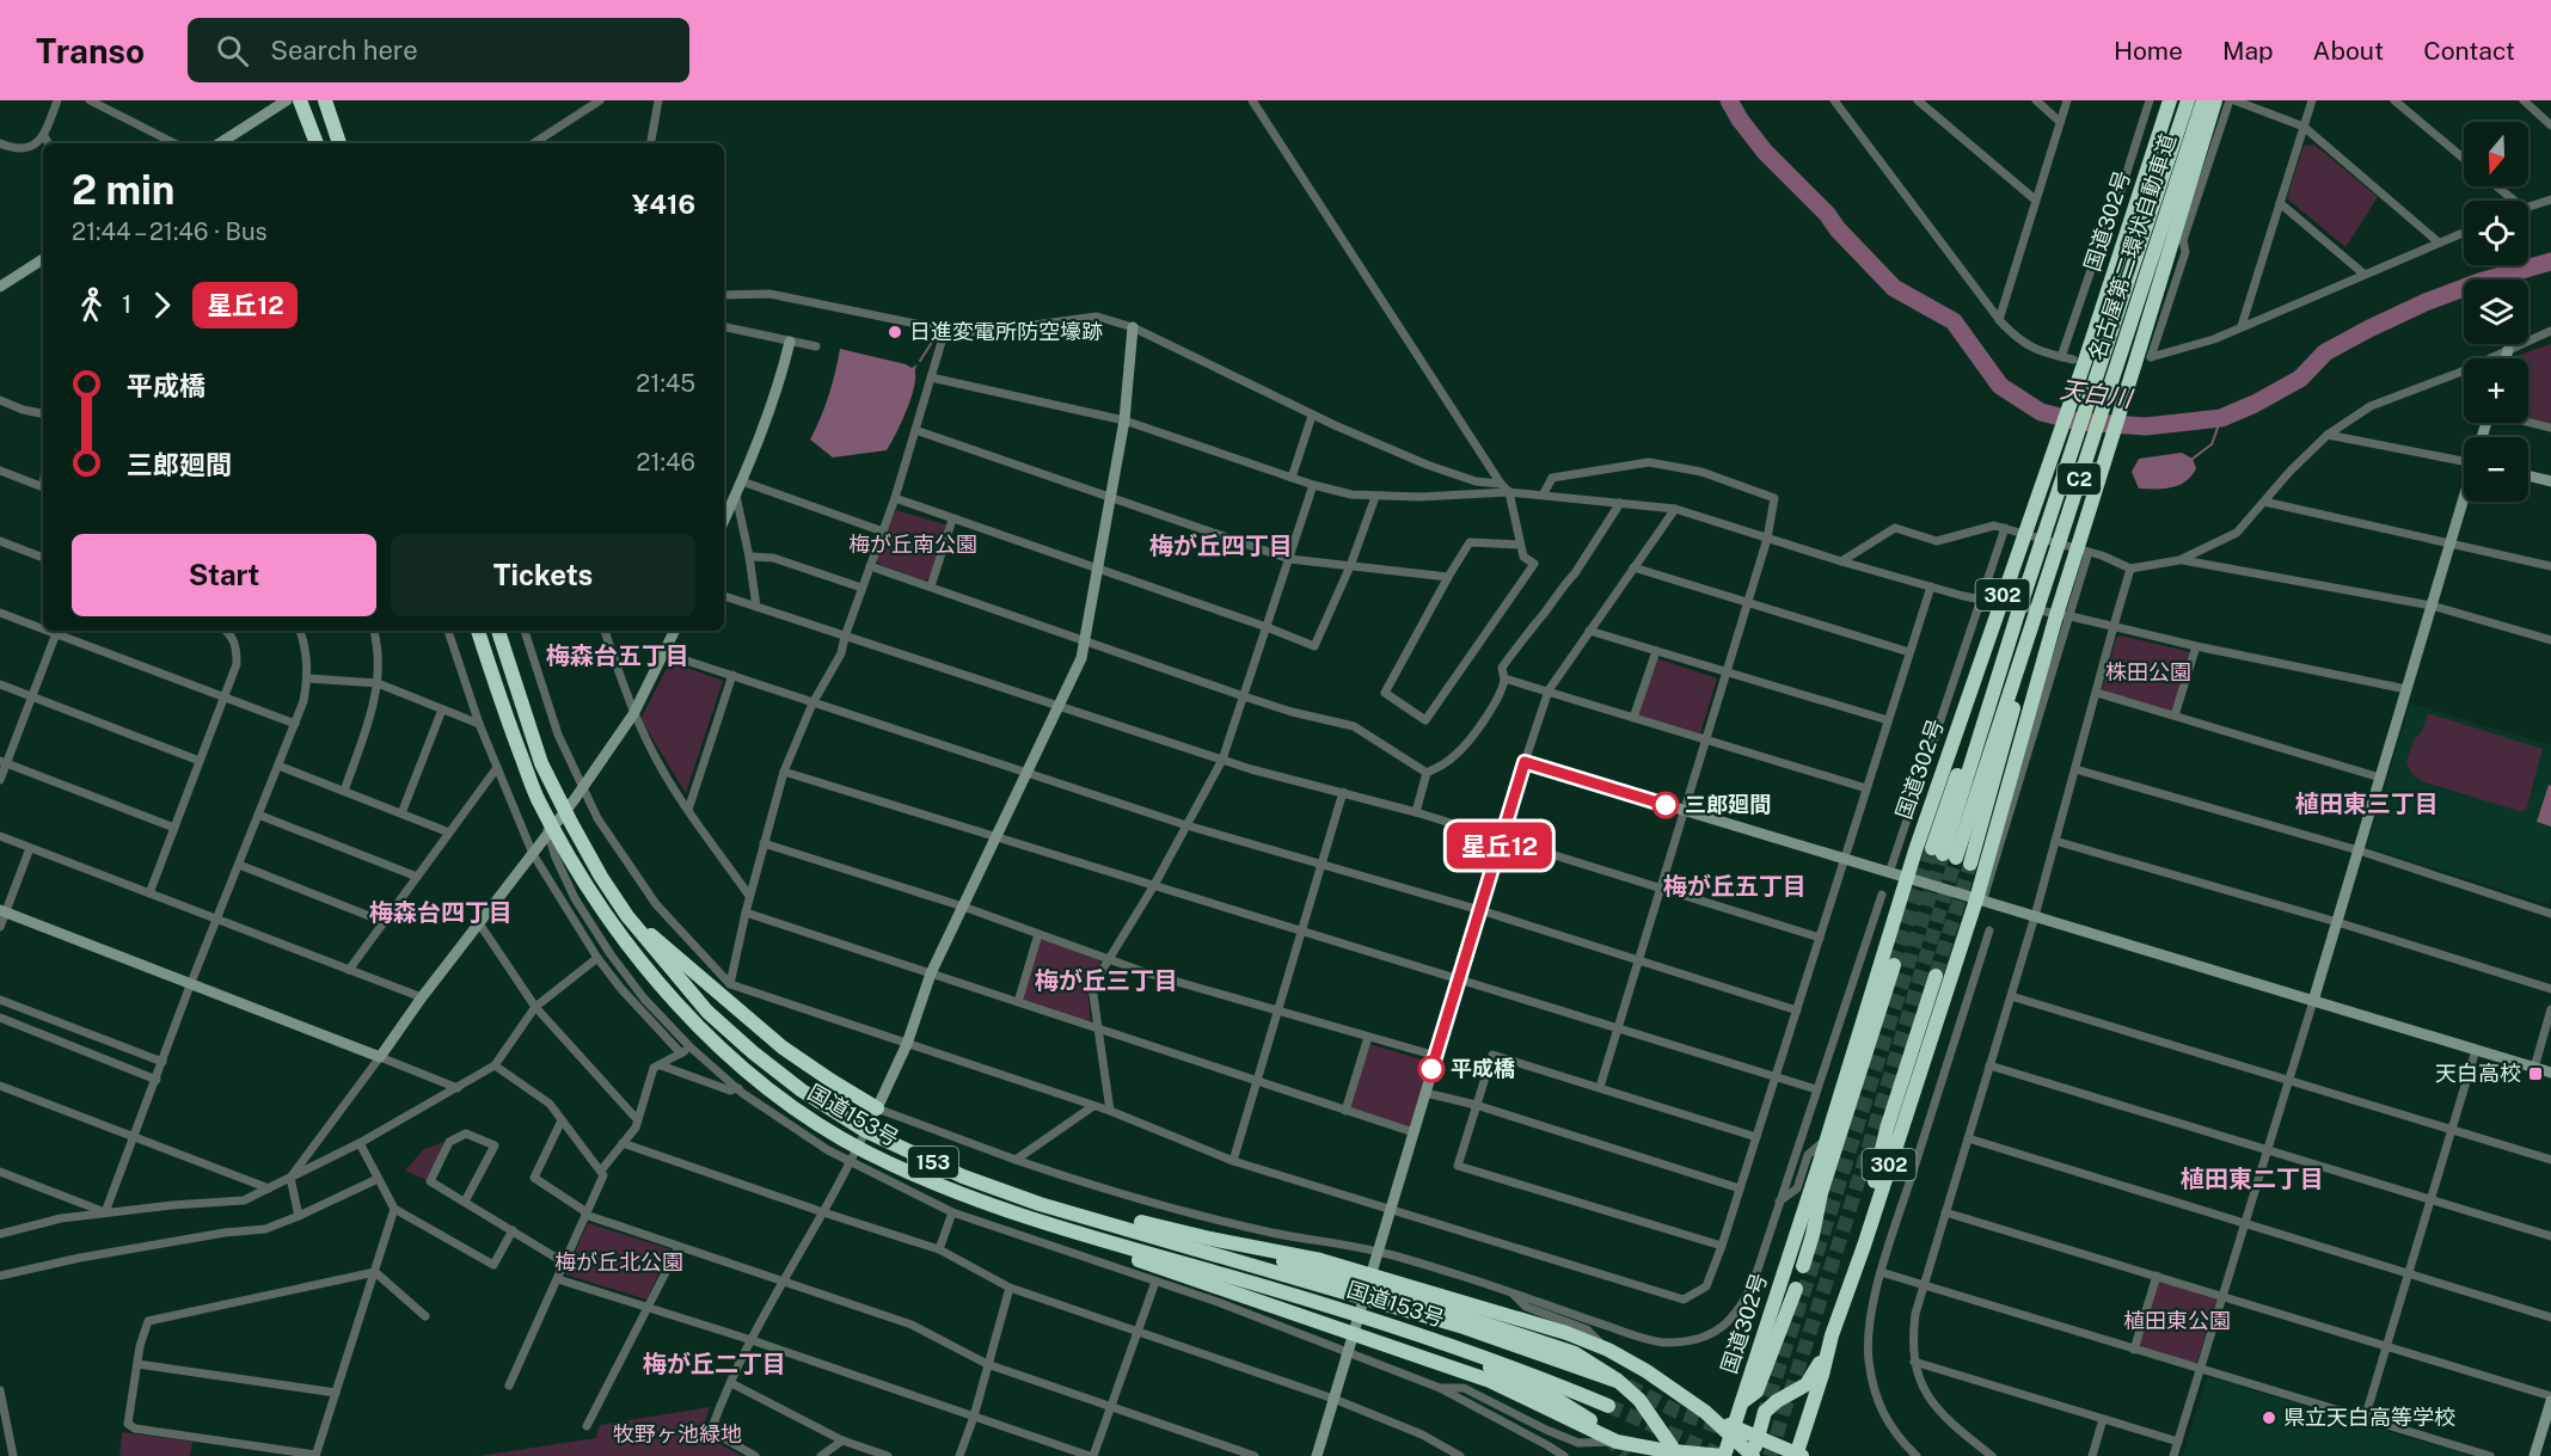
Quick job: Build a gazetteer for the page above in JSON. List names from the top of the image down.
{
  "streets": {
    "highway": [
      "国道302号",
      "名古屋第二環状自動車道",
      "C2",
      "302",
      "国道153号",
      "153"
    ]
  },
  "crossings": [
    ["国道302号", "153"],
    ["302", "153"],
    ["国道153号", "153"]
  ],
  "districts": [
    "梅が丘四丁目",
    "梅森台五丁目",
    "植田東三丁目",
    "梅が丘五丁目",
    "梅森台四丁目",
    "梅が丘三丁目",
    "植田東二丁目",
    "梅が丘二丁目"
  ],
  "water": ["天白川"],
  "parks": [
    "梅が丘南公園",
    "株田公園",
    "梅が丘北公園",
    "植田東公園",
    "牧野ヶ池緑地"
  ],
  "places": {
    "other": [
      "日進変電所防空壕跡",
      "三郎廻間",
      "平成橋",
      "県立天白高等学校"
    ],
    "transit": ["天白高校"]
  },
  "lines": ["bus line 星丘12"],
  "north": "bottom",
  "page": {
    "header": "Transo",
    "search": "Search here",
    "nav": [
      "Home",
      "Map",
      "About",
      "Contact"
    ],
    "on_map": "星丘12",
    "map_buttons": ["+", "−"],
    "heading": ["2 min", "21:44 – 21:46 · Bus", "¥416"],
    "legs": ["1", "星丘12"],
    "list": [
      {
        "name": "平成橋",
        "value": "21:45"
      },
      {
        "name": "三郎廻間",
        "value": "21:46"
      }
    ],
    "buttons": ["Start", "Tickets"]
  }
}
